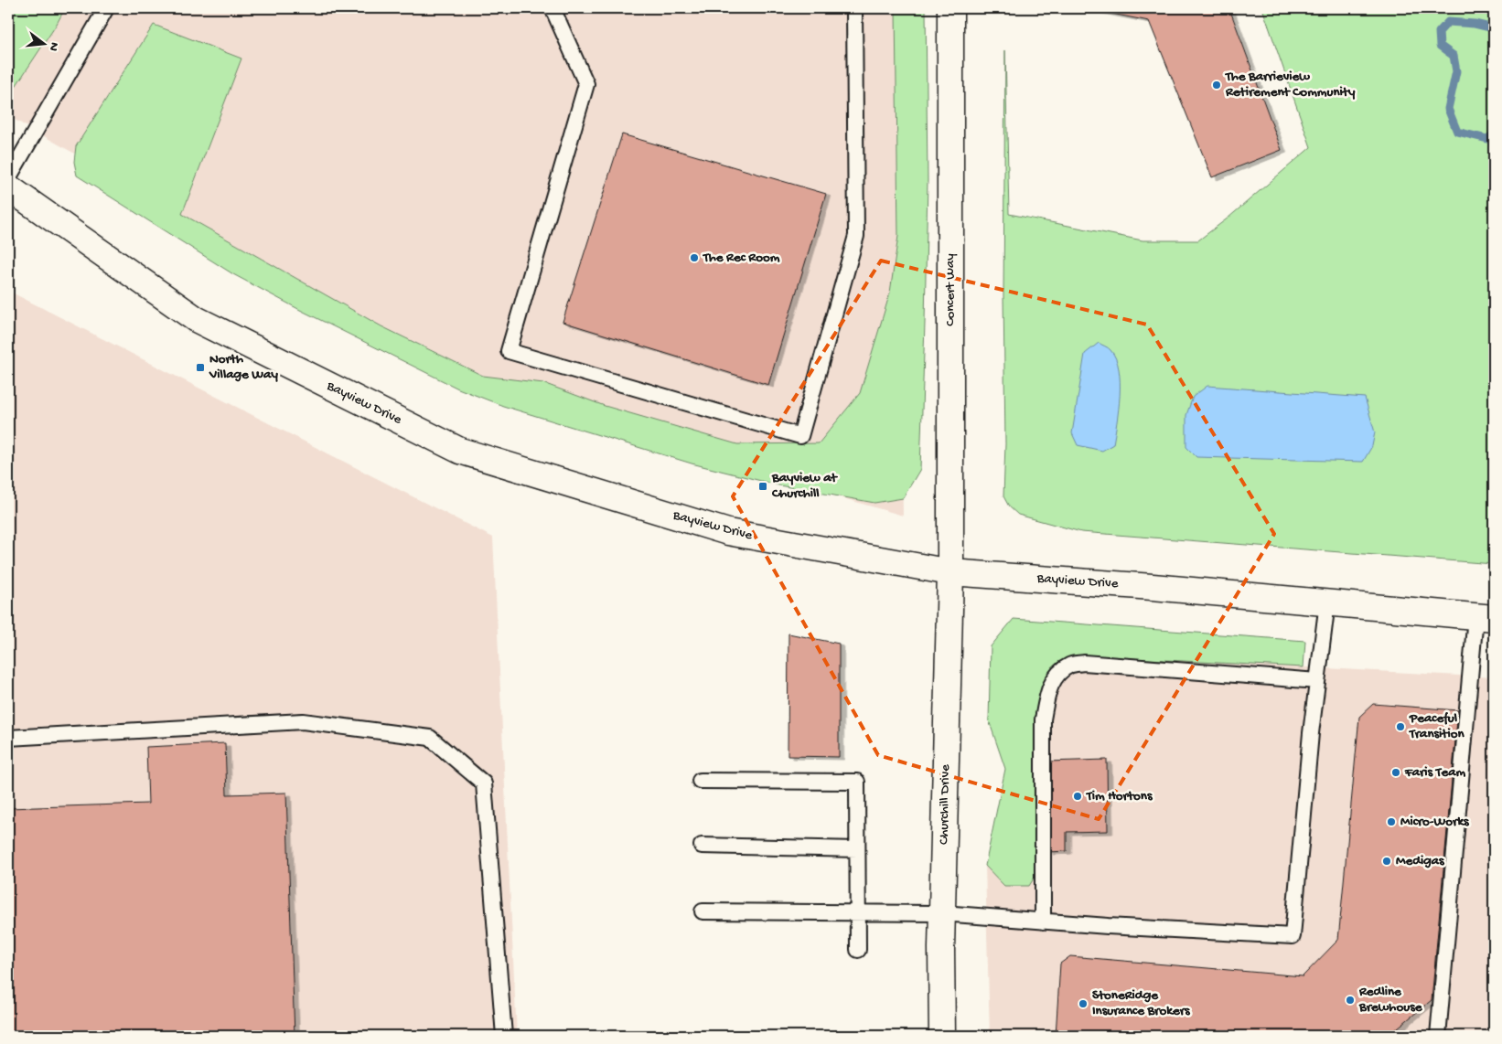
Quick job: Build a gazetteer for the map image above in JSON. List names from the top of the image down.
{
  "streets": {
    "street": ["Concert Way", "Bayview Drive", "Churchill Drive"]
  },
  "crossings": [
    ["Concert Way", "Bayview Drive"],
    ["Concert Way", "Churchill Drive"],
    ["Bayview Drive", "Churchill Drive"]
  ],
  "places": {
    "other": [
      "The Barrieview Retirement Community",
      "The Rec Room",
      "Peaceful Transition",
      "Faris Team",
      "Tim Hortons",
      "Micro-Works",
      "Medigas",
      "Redline Brewhouse",
      "StoneRidge Insurance Brokers"
    ],
    "transit": ["North Village Way", "Bayview at Churchill"]
  },
  "north": "right"
}
